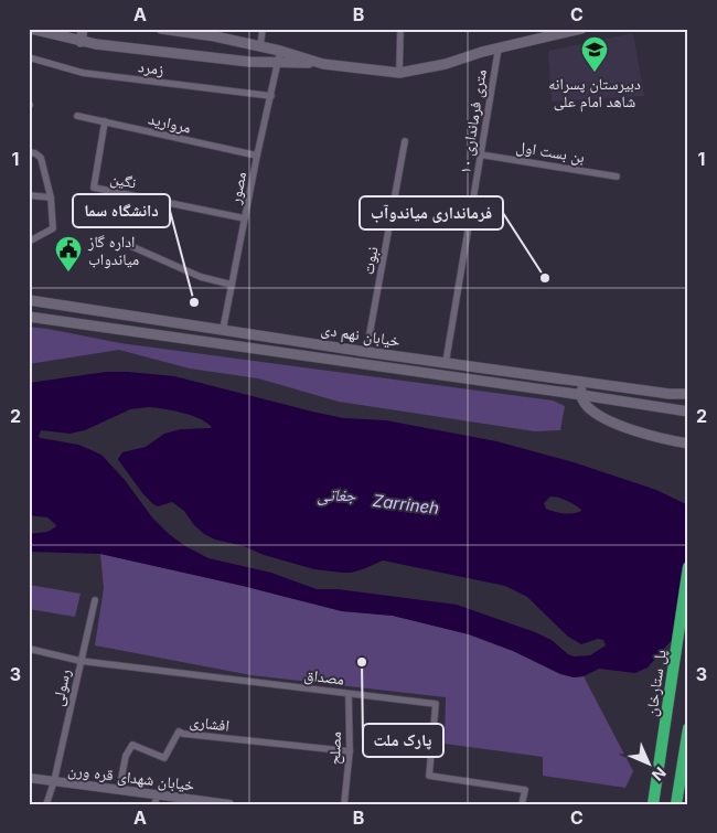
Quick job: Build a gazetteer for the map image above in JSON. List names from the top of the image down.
{
  "streets": {
    "highway": ["پل ستارخان"],
    "main road": ["خیابان نهم دی"],
    "street": [
      "زمرد",
      "۱۰ متری فرمانداری",
      "مروارید",
      "بن بست اول",
      "نگین",
      "مصور",
      "نبوت",
      "مصداق",
      "رسولی",
      "افشاری",
      "مصلح",
      "خیابان شهدای قره ورن"
    ]
  },
  "crossings": [
    ["زمرد", "مصور"],
    ["۱۰ متری فرمانداری", "بن بست اول"],
    ["۱۰ متری فرمانداری", "خیابان نهم دی"],
    ["مروارید", "نگین"],
    ["مروارید", "مصور"],
    ["نگین", "مصور"],
    ["مصور", "خیابان نهم دی"],
    ["نبوت", "خیابان نهم دی"],
    ["مصداق", "رسولی"],
    ["مصداق", "مصلح"],
    ["رسولی", "خیابان شهدای قره ورن"],
    ["افشاری", "مصلح"],
    ["افشاری", "خیابان شهدای قره ورن"]
  ],
  "water": ["جغاتی", "Zarrineh"],
  "places": {
    "school or university": ["دبیرستان پسرانه شاهد امام علی"],
    "public building": ["اداره گاز میاندواب"],
    "other": ["فرمانداری میاندوآب", "دانشگاه سما", "پارک ملت"]
  },
  "north": "bottom right",
  "grid": {
    "columns": ["A", "B", "C"],
    "rows": ["1", "2", "3"]
  }
}
